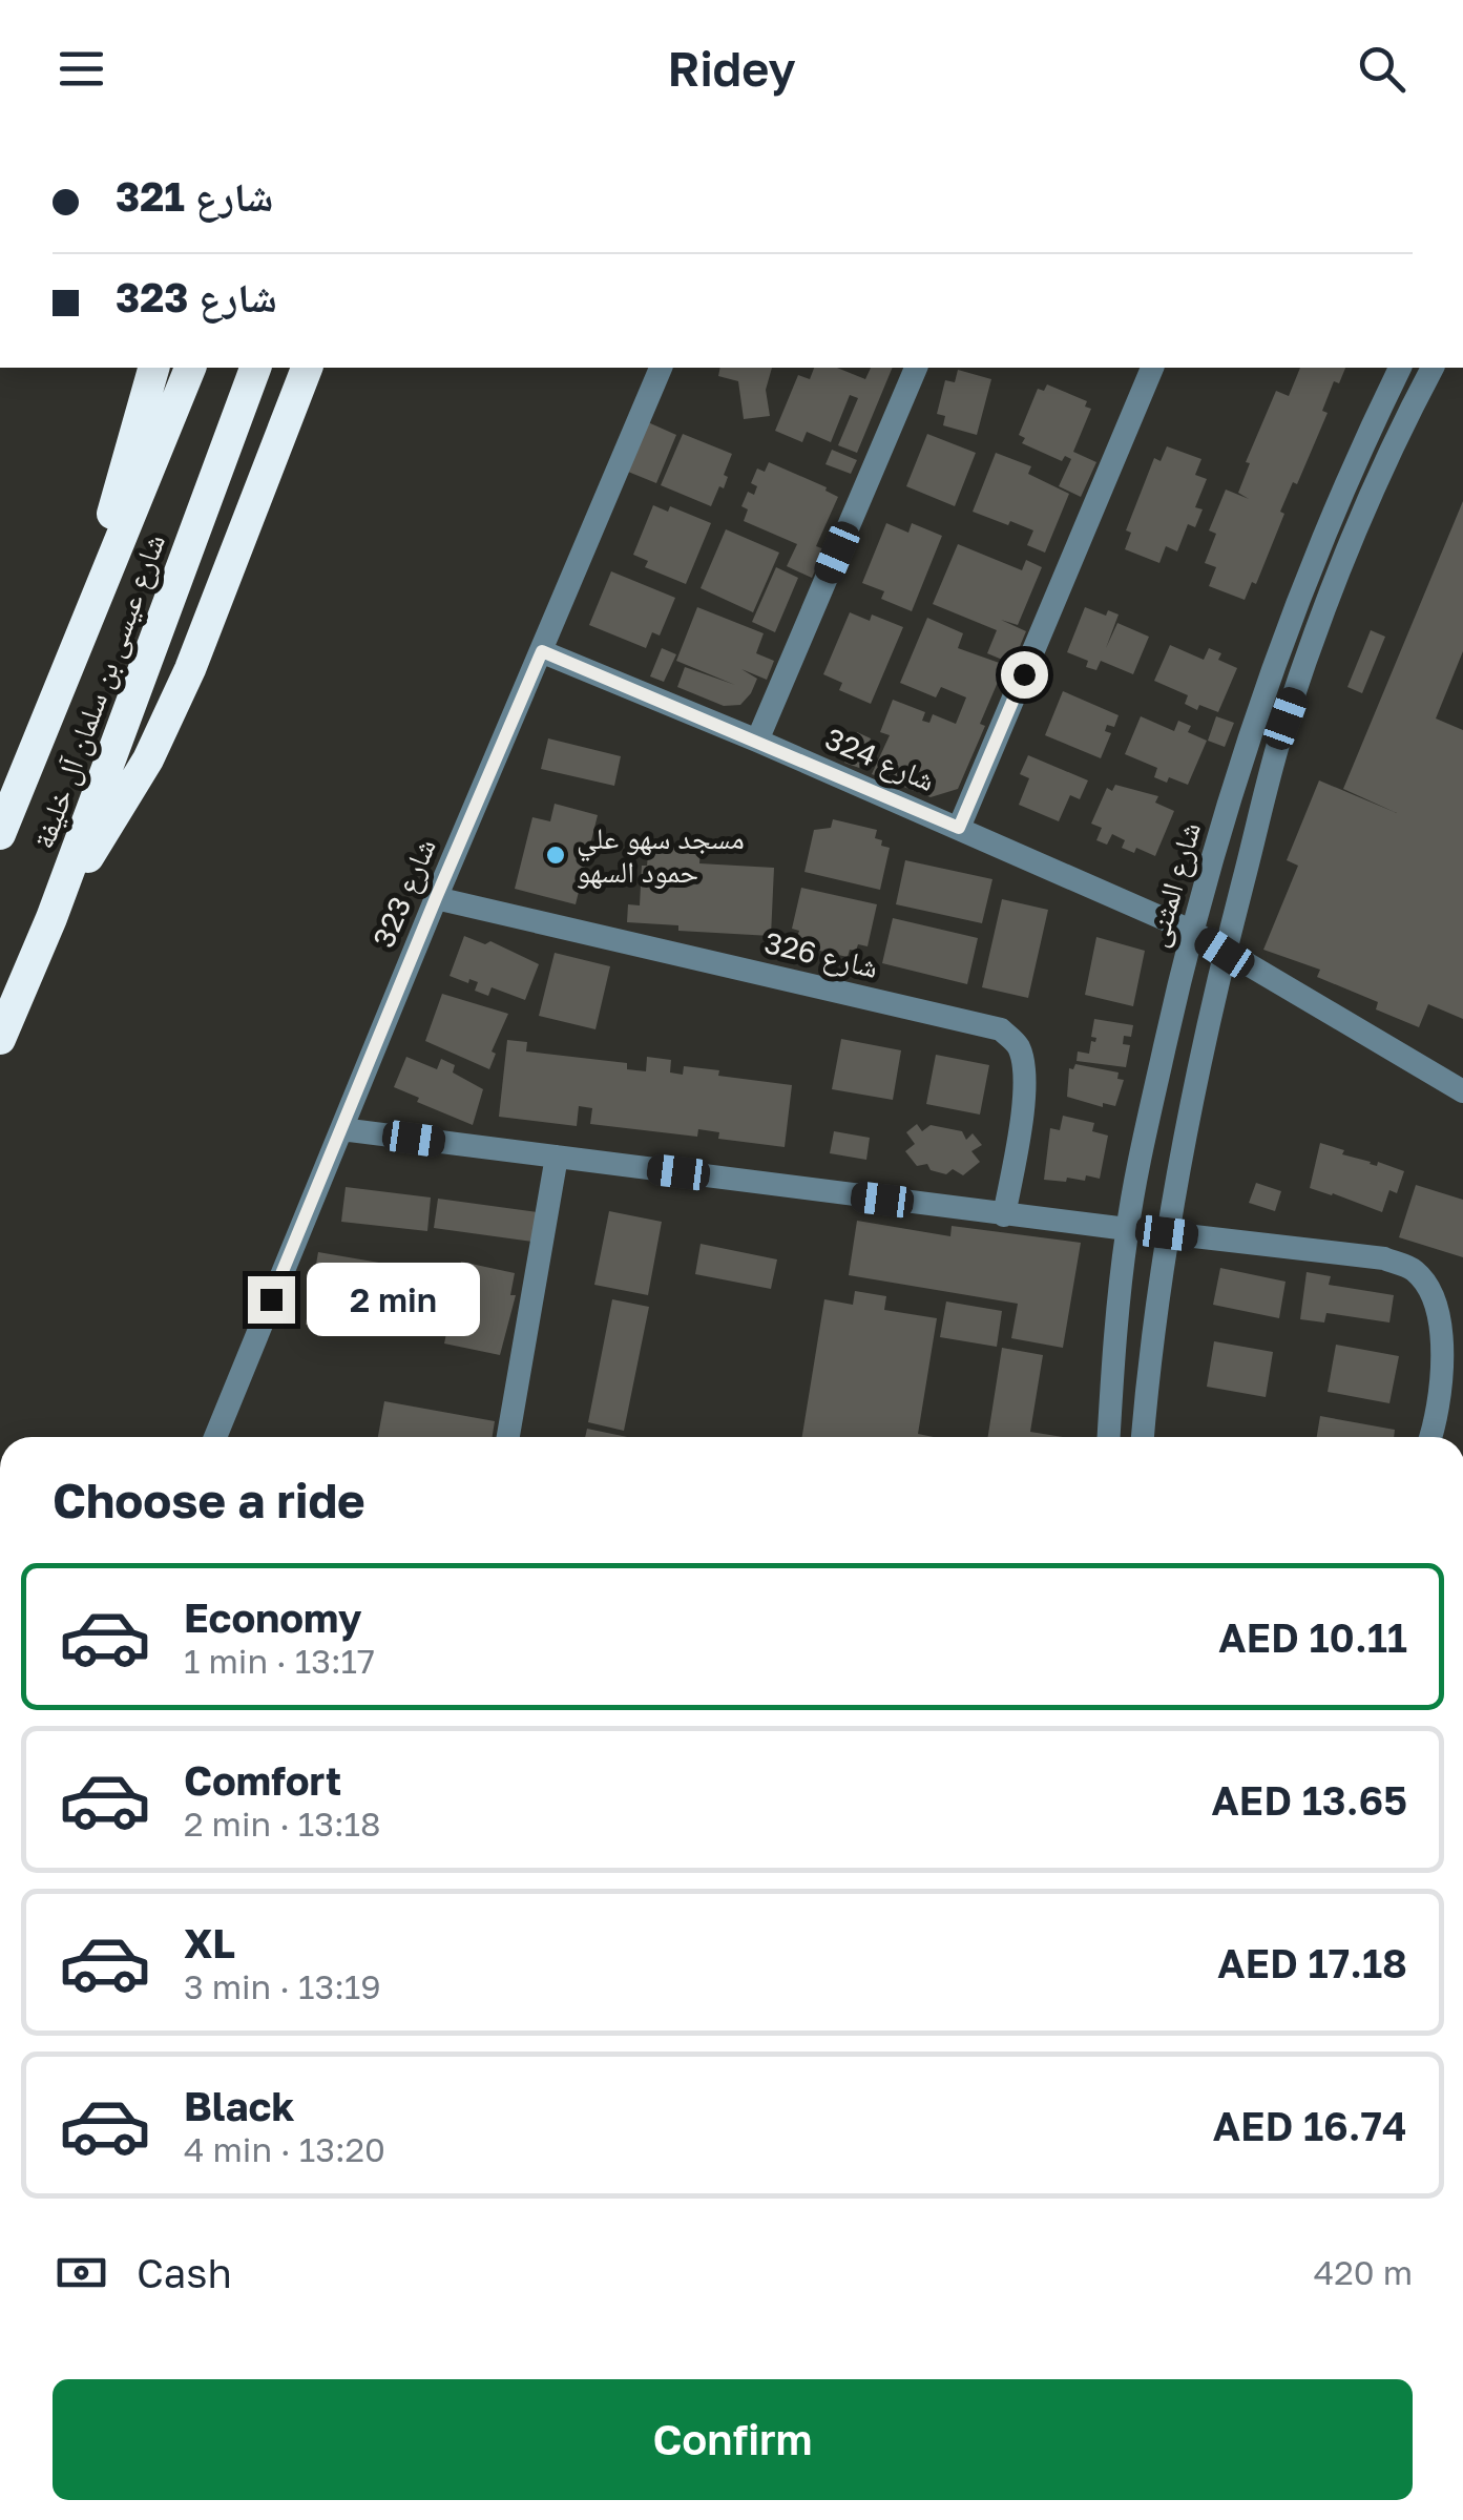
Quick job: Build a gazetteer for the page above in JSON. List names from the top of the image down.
{
  "streets": {
    "highway": ["شارع عيسى بن سلمان آل خليفة"],
    "street": [
      "شارع 324",
      "شارع المثنى",
      "شارع 323",
      "شارع 326"
    ]
  },
  "crossings": [
    ["شارع 324", "شارع المثنى"],
    ["شارع 324", "شارع 323"],
    ["شارع 323", "شارع 326"]
  ],
  "places": ["مسجد سهو علي حمود السهو"],
  "page": {
    "header": "Ridey",
    "banner": ["شارع 321", "شارع 323"],
    "bubble": "2 min",
    "heading": "Choose a ride",
    "list": [
      {
        "name": "Economy",
        "note": "1 min · 13:17",
        "value": "AED 10.11"
      },
      {
        "name": "Comfort",
        "note": "2 min · 13:18",
        "value": "AED 13.65"
      },
      {
        "name": "XL",
        "note": "3 min · 13:19",
        "value": "AED 17.18"
      },
      {
        "name": "Black",
        "note": "4 min · 13:20",
        "value": "AED 16.74"
      }
    ],
    "pay": ["Cash", "420 m"],
    "buttons": "Confirm"
  }
}
